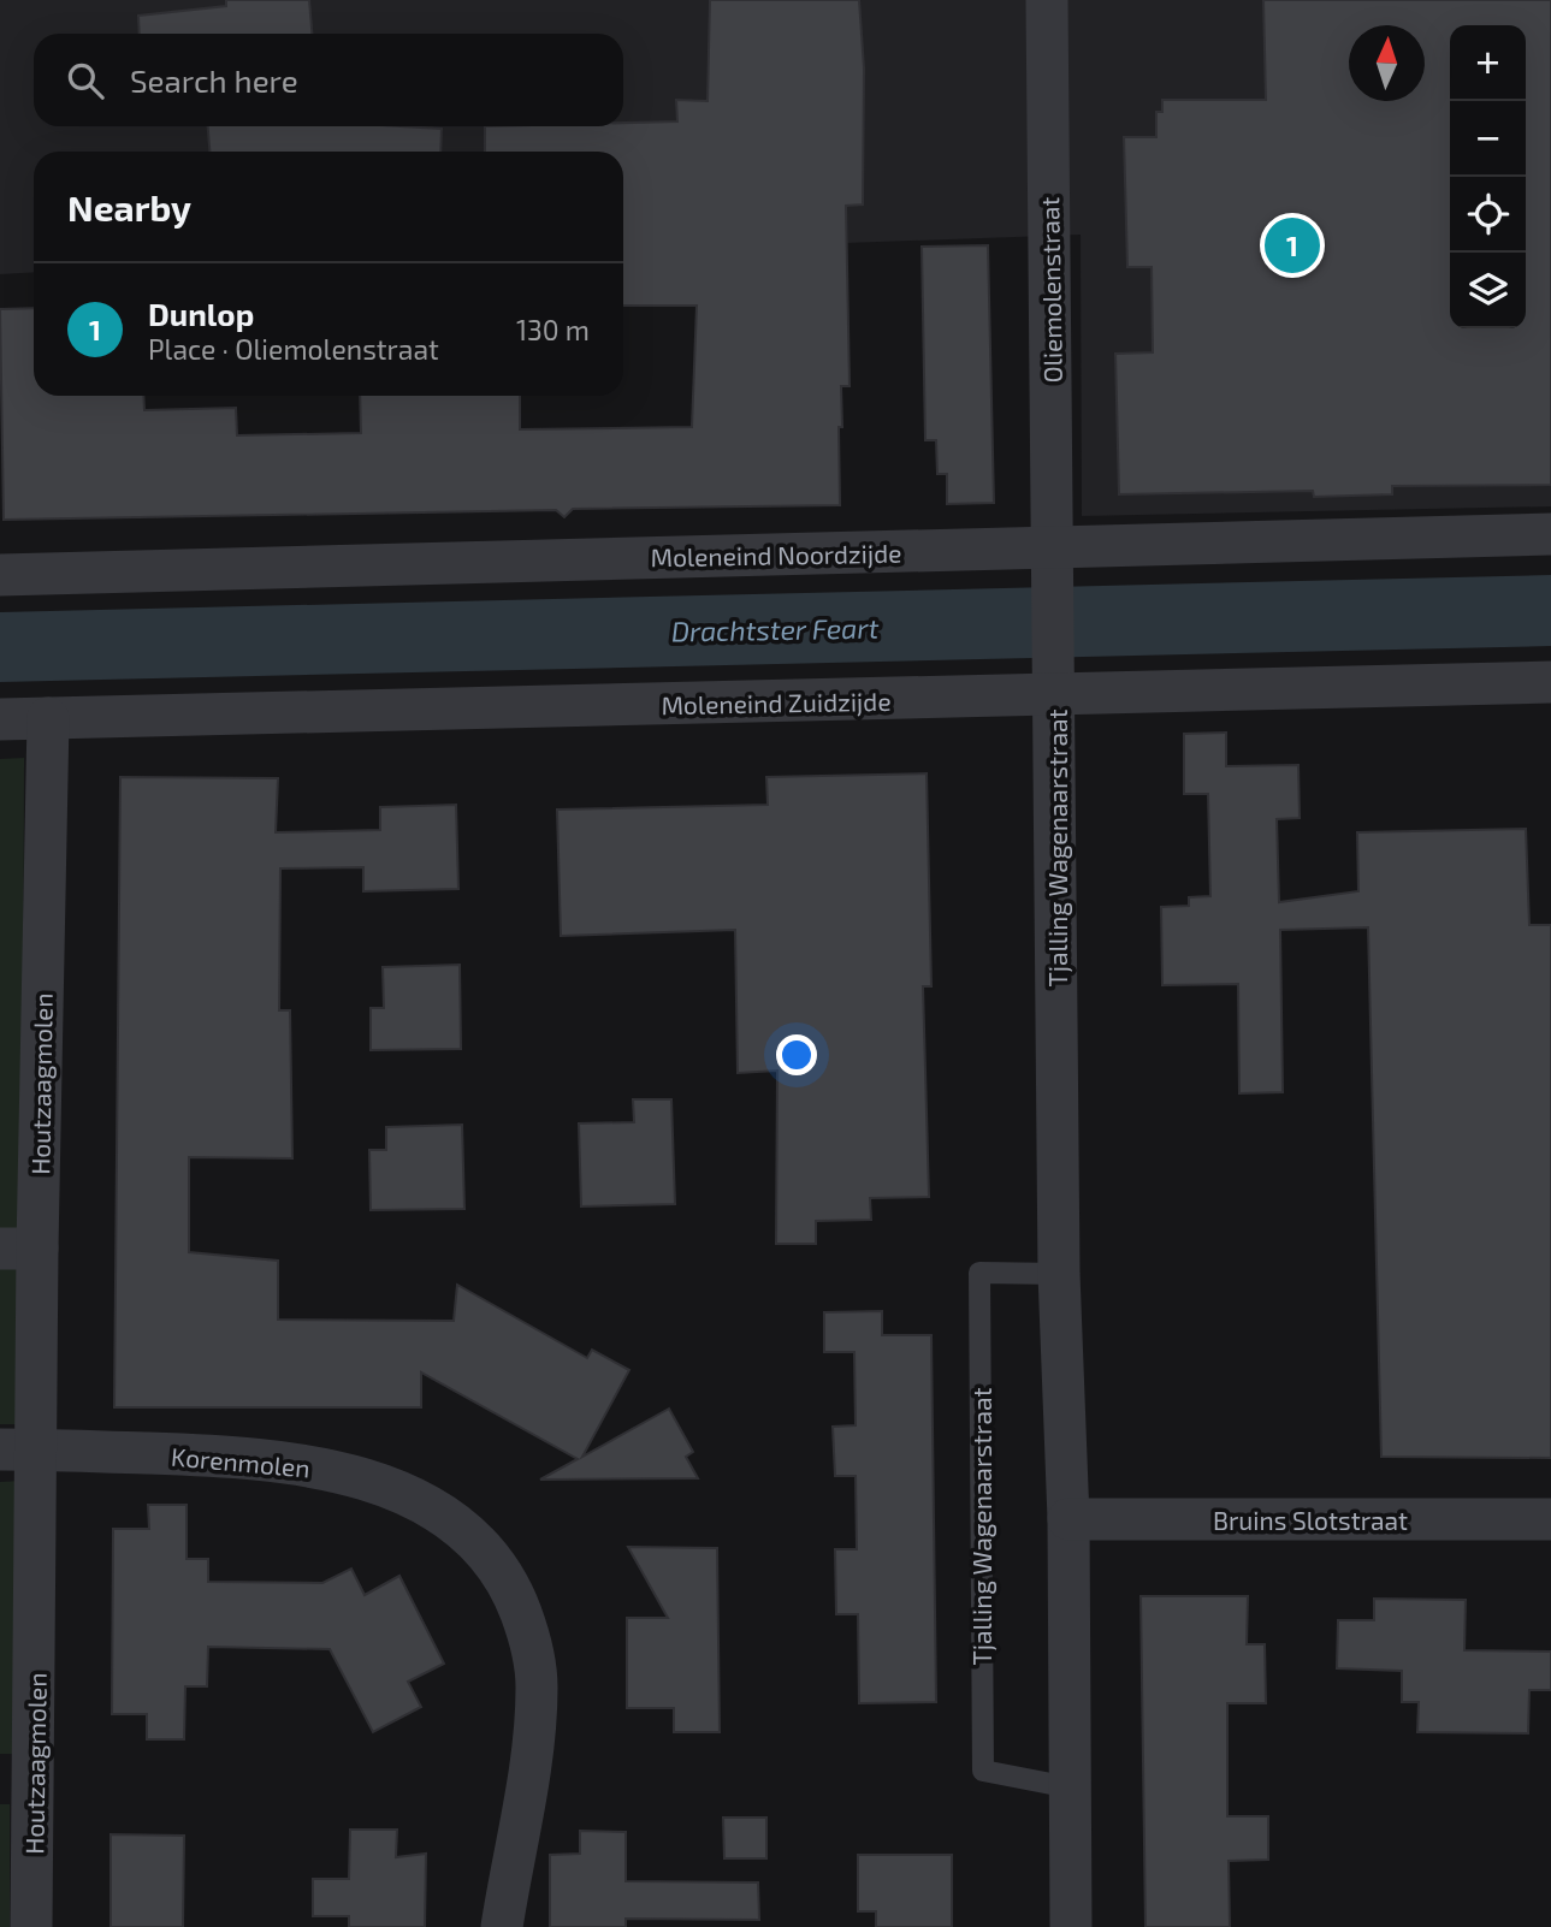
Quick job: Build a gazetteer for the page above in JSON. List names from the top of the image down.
{
  "streets": {
    "street": [
      "Oliemolenstraat",
      "Moleneind Noordzijde",
      "Moleneind Zuidzijde",
      "Tjalling Wagenaarstraat",
      "Houtzaagmolen",
      "Korenmolen",
      "Bruins Slotstraat"
    ]
  },
  "crossings": [
    ["Oliemolenstraat", "Moleneind Noordzijde"],
    ["Oliemolenstraat", "Moleneind Zuidzijde"],
    ["Oliemolenstraat", "Tjalling Wagenaarstraat"],
    ["Moleneind Zuidzijde", "Tjalling Wagenaarstraat"],
    ["Moleneind Zuidzijde", "Houtzaagmolen"],
    ["Tjalling Wagenaarstraat", "Bruins Slotstraat"],
    ["Houtzaagmolen", "Korenmolen"]
  ],
  "water": ["Drachtster Feart"],
  "north": "top",
  "page": {
    "map_buttons": ["+", "−"],
    "search": "Search here",
    "heading": "Nearby",
    "pins": "1",
    "list": [
      {
        "mark": "1",
        "name": "Dunlop",
        "note": "Place · Oliemolenstraat",
        "value": "130 m"
      }
    ]
  }
}
